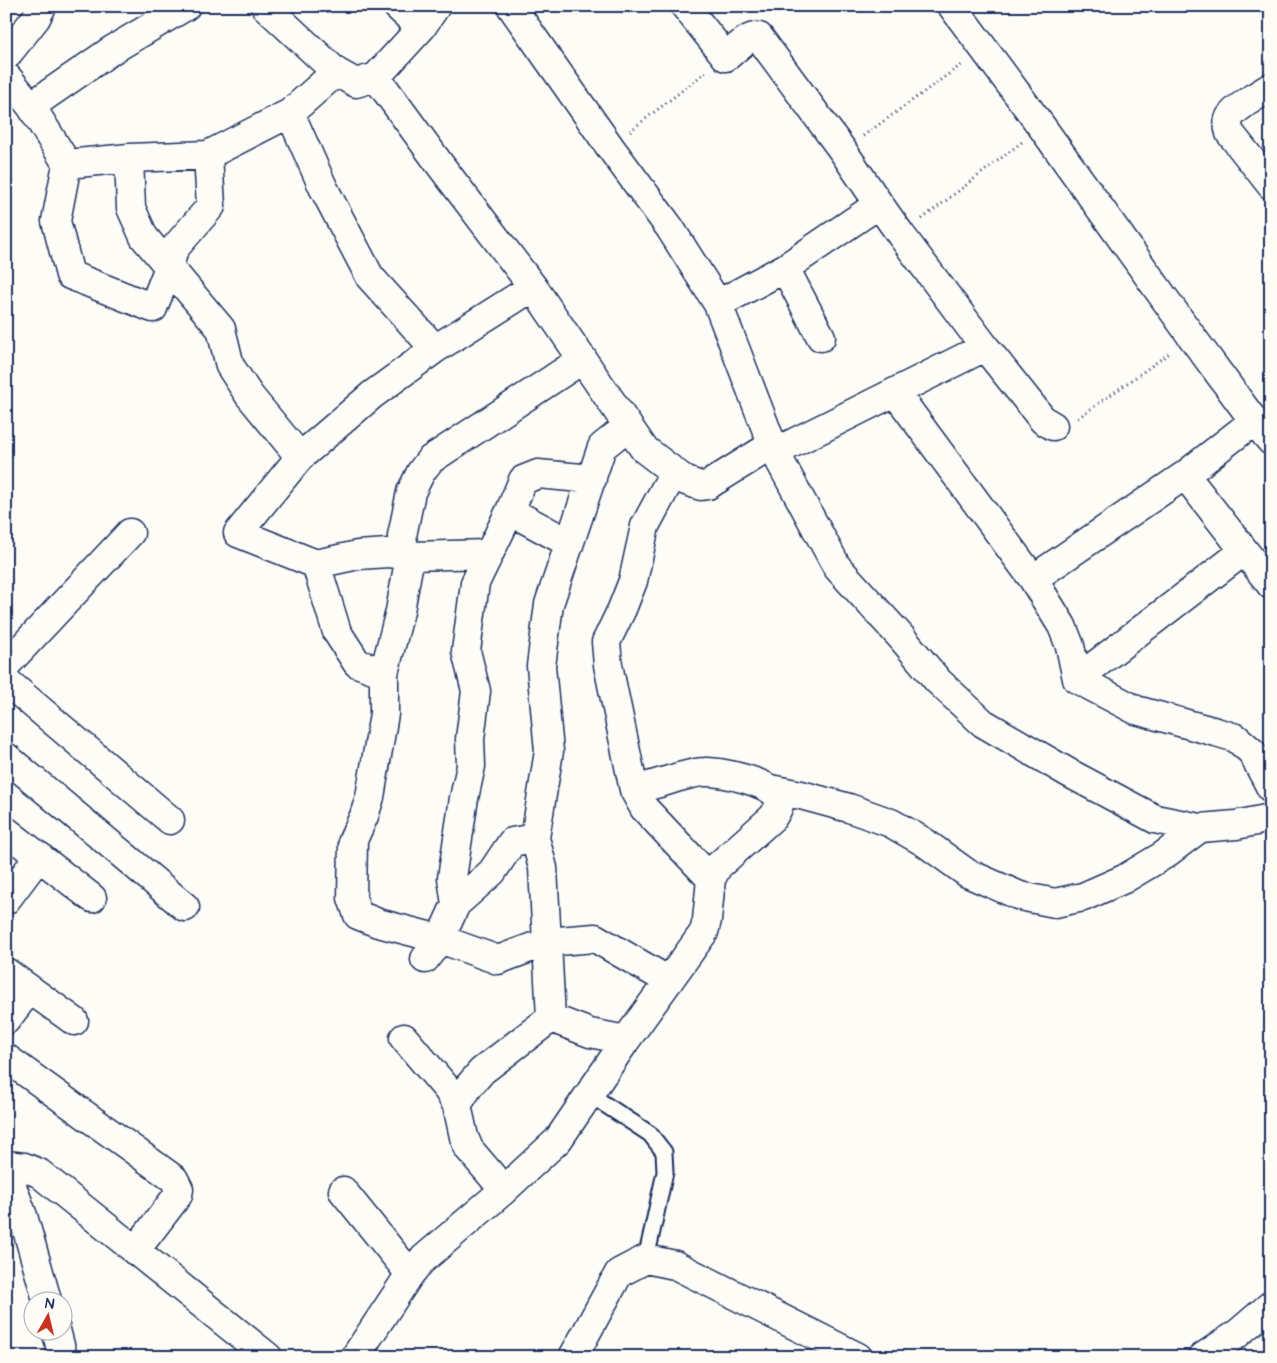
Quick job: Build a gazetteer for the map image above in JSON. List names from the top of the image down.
{
  "north": "top"
}
